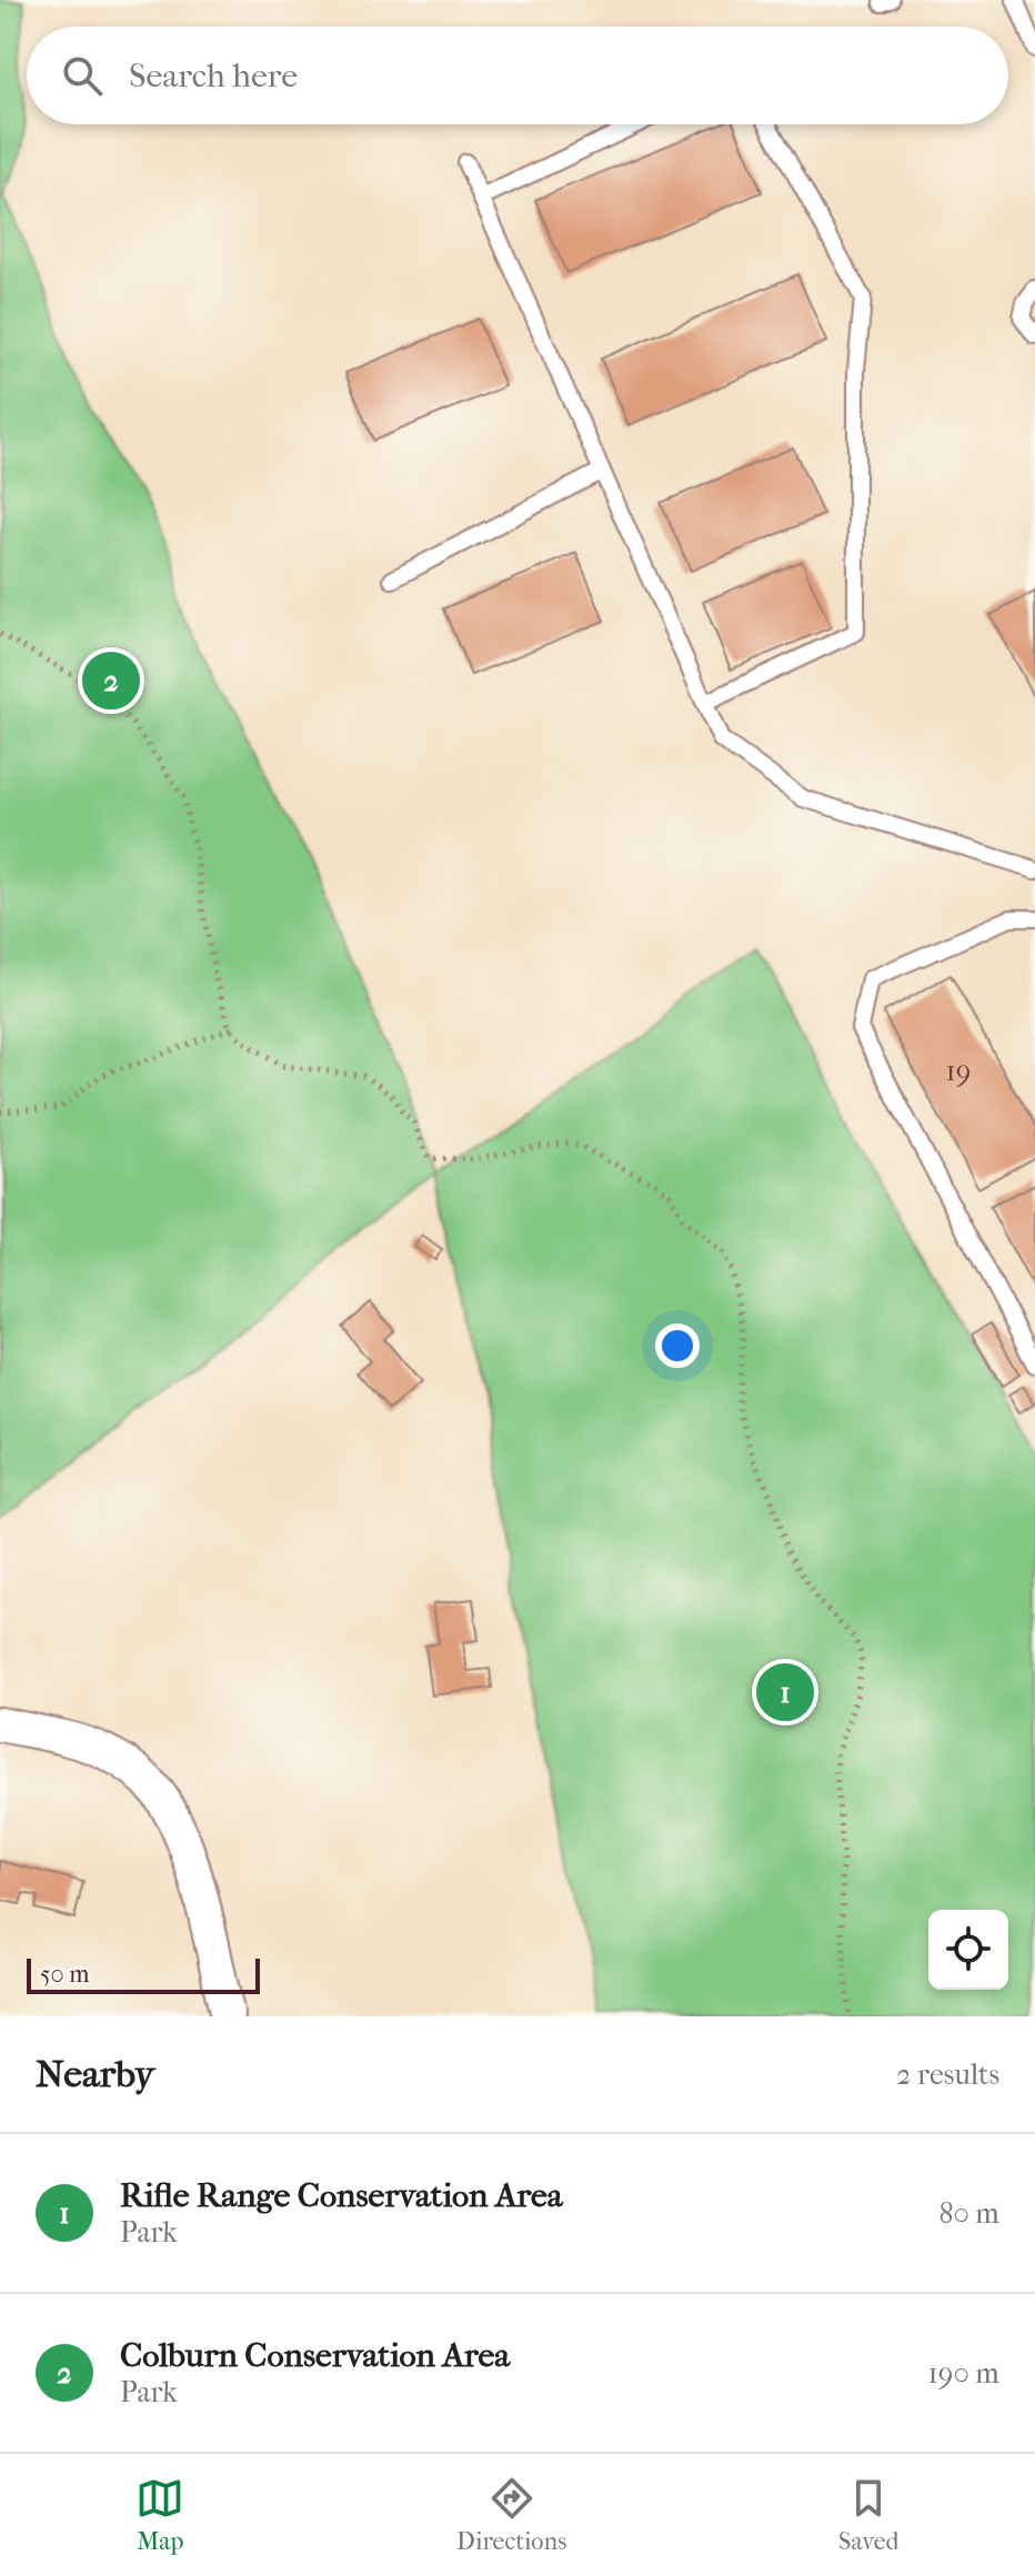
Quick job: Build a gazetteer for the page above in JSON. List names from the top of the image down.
{
  "house_numbers": ["19"],
  "scale_bar": "50 m",
  "page": {
    "search": "Search here",
    "pins": ["2", "1"],
    "scale": "50 m",
    "heading": ["Nearby", "2 results"],
    "list": [
      {
        "mark": "1",
        "name": "Rifle Range Conservation Area",
        "note": "Park",
        "value": "80 m"
      },
      {
        "mark": "2",
        "name": "Colburn Conservation Area",
        "note": "Park",
        "value": "190 m"
      }
    ],
    "nav": ["Map", "Directions", "Saved"]
  }
}
